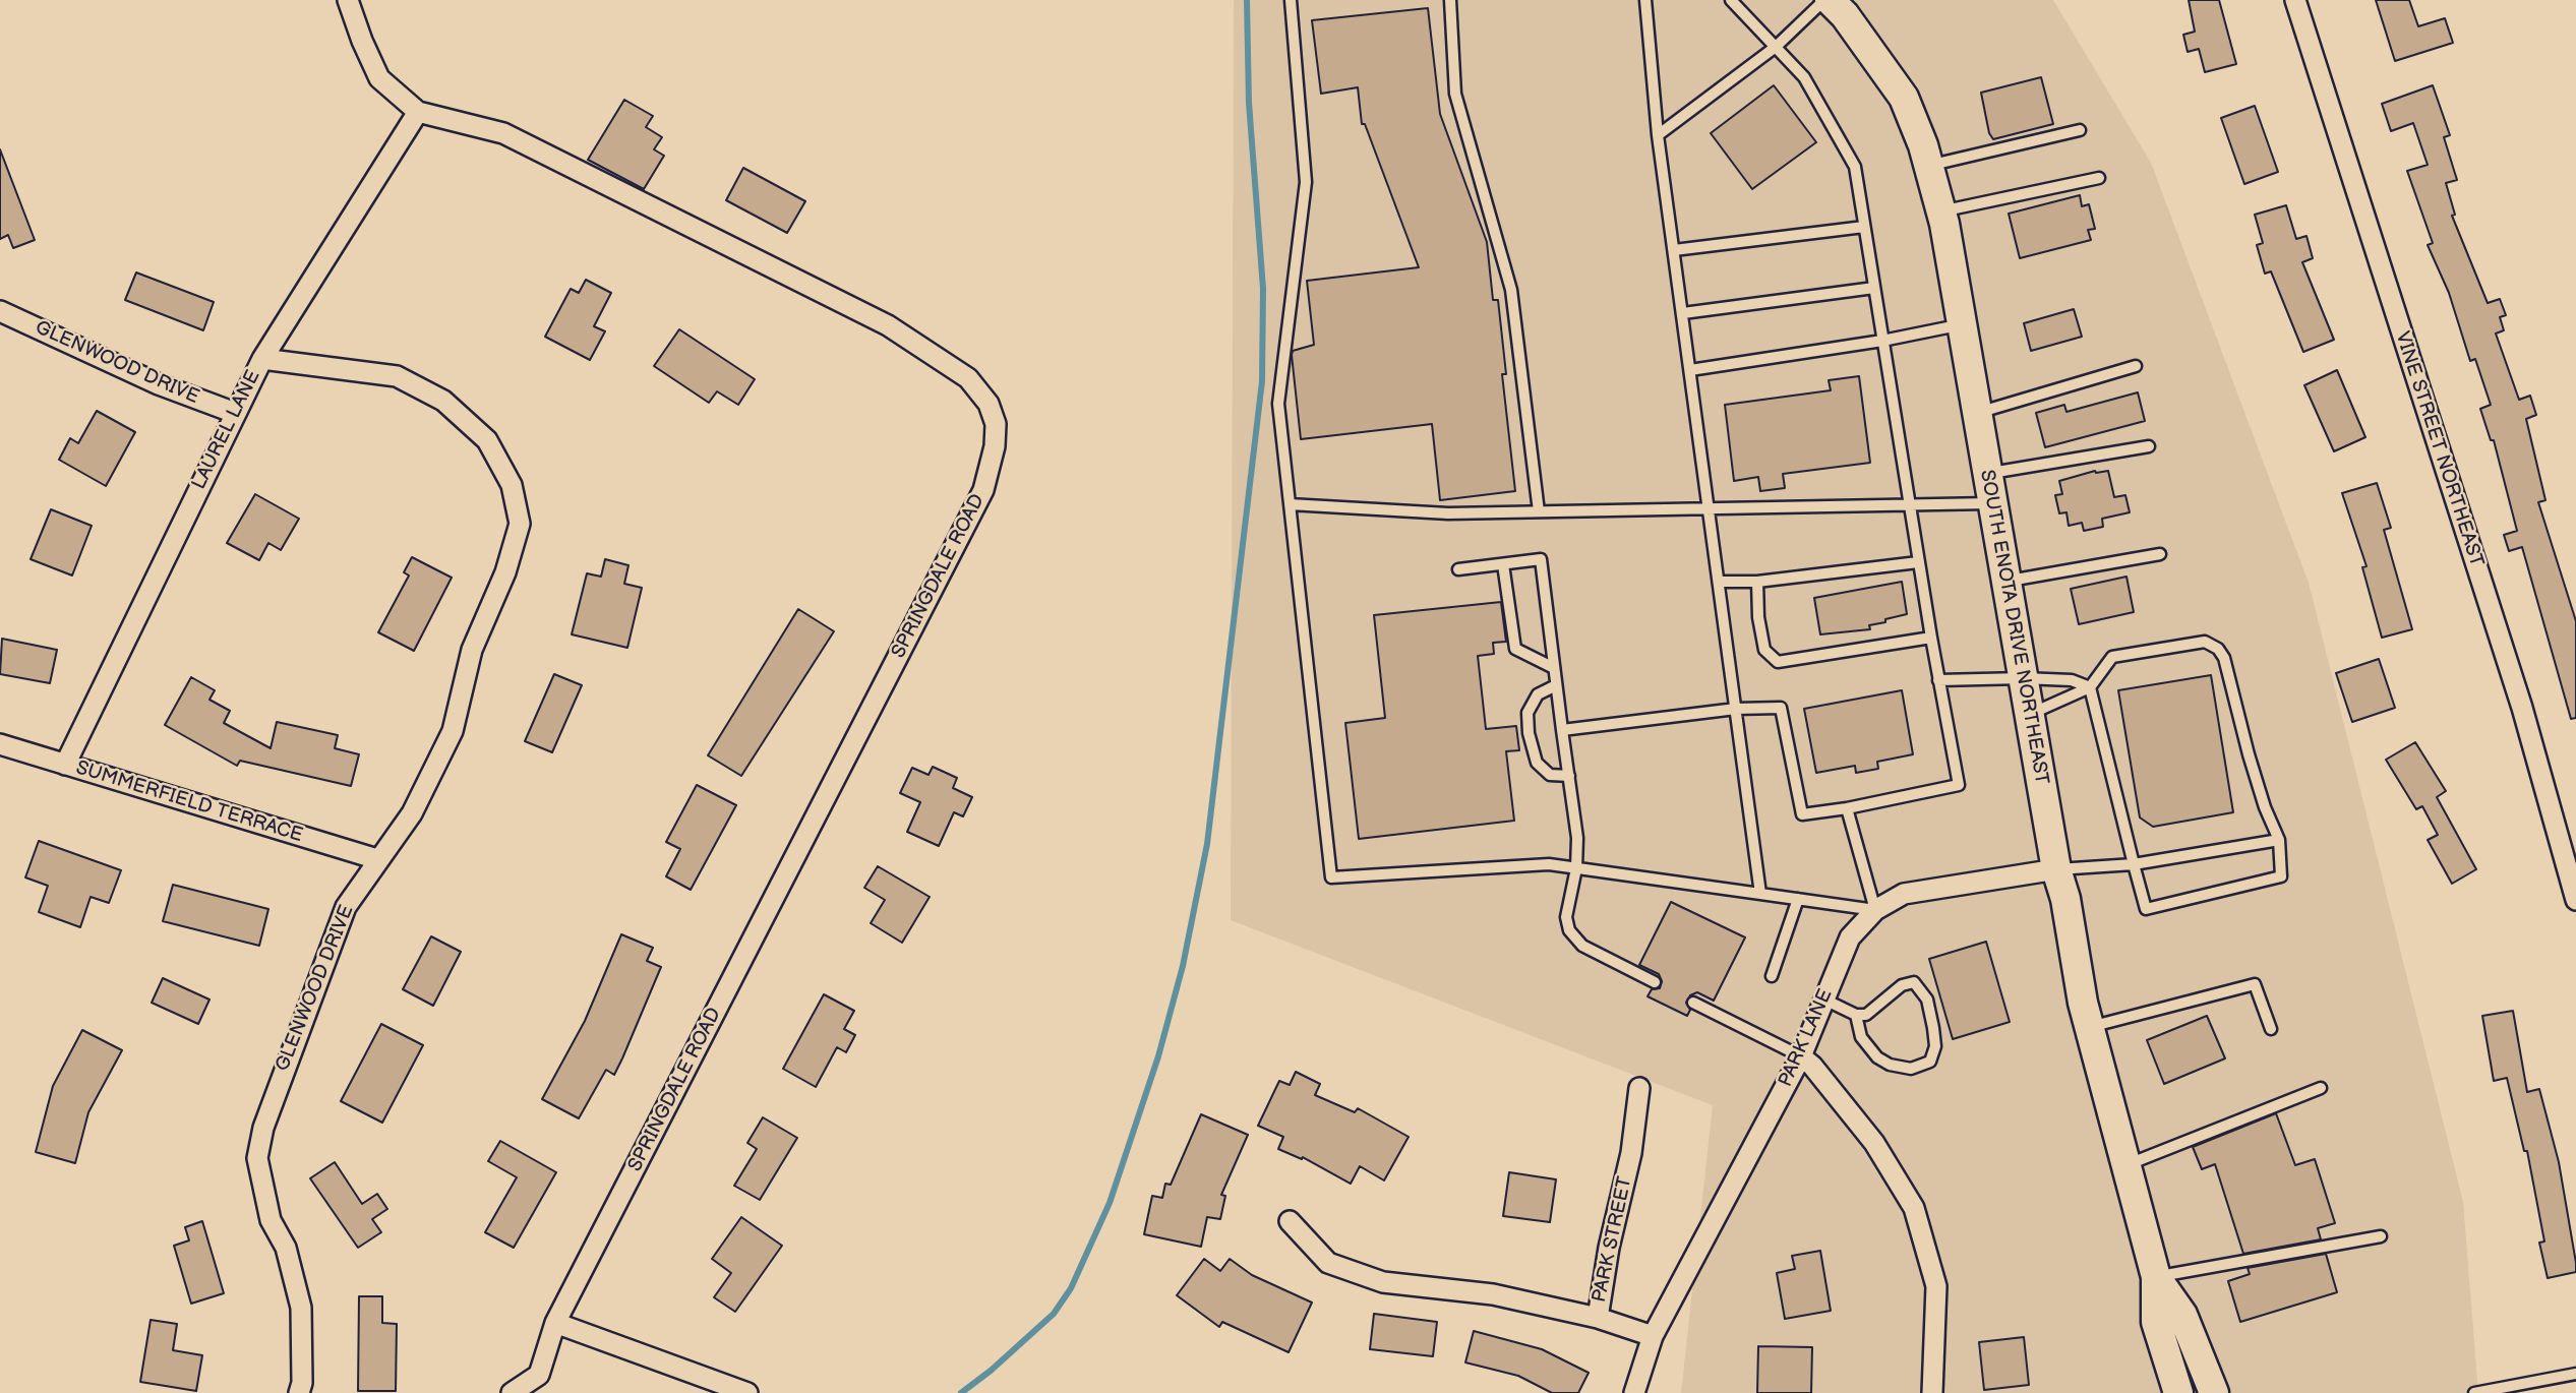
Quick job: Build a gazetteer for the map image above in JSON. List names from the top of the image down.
{
  "streets": {
    "main road": ["SOUTH ENOTA DRIVE NORTHEAST"],
    "street": [
      "GLENWOOD DRIVE",
      "LAUREL LANE",
      "VINE STREET NORTHEAST",
      "SPRINGDALE ROAD",
      "SUMMERFIELD TERRACE",
      "PARK LANE",
      "PARK STREET"
    ]
  },
  "crossings": [
    ["GLENWOOD DRIVE", "LAUREL LANE"],
    ["GLENWOOD DRIVE", "SUMMERFIELD TERRACE"],
    ["LAUREL LANE", "SPRINGDALE ROAD"],
    ["LAUREL LANE", "SUMMERFIELD TERRACE"],
    ["SOUTH ENOTA DRIVE NORTHEAST", "PARK LANE"],
    ["PARK LANE", "PARK STREET"]
  ]
}
